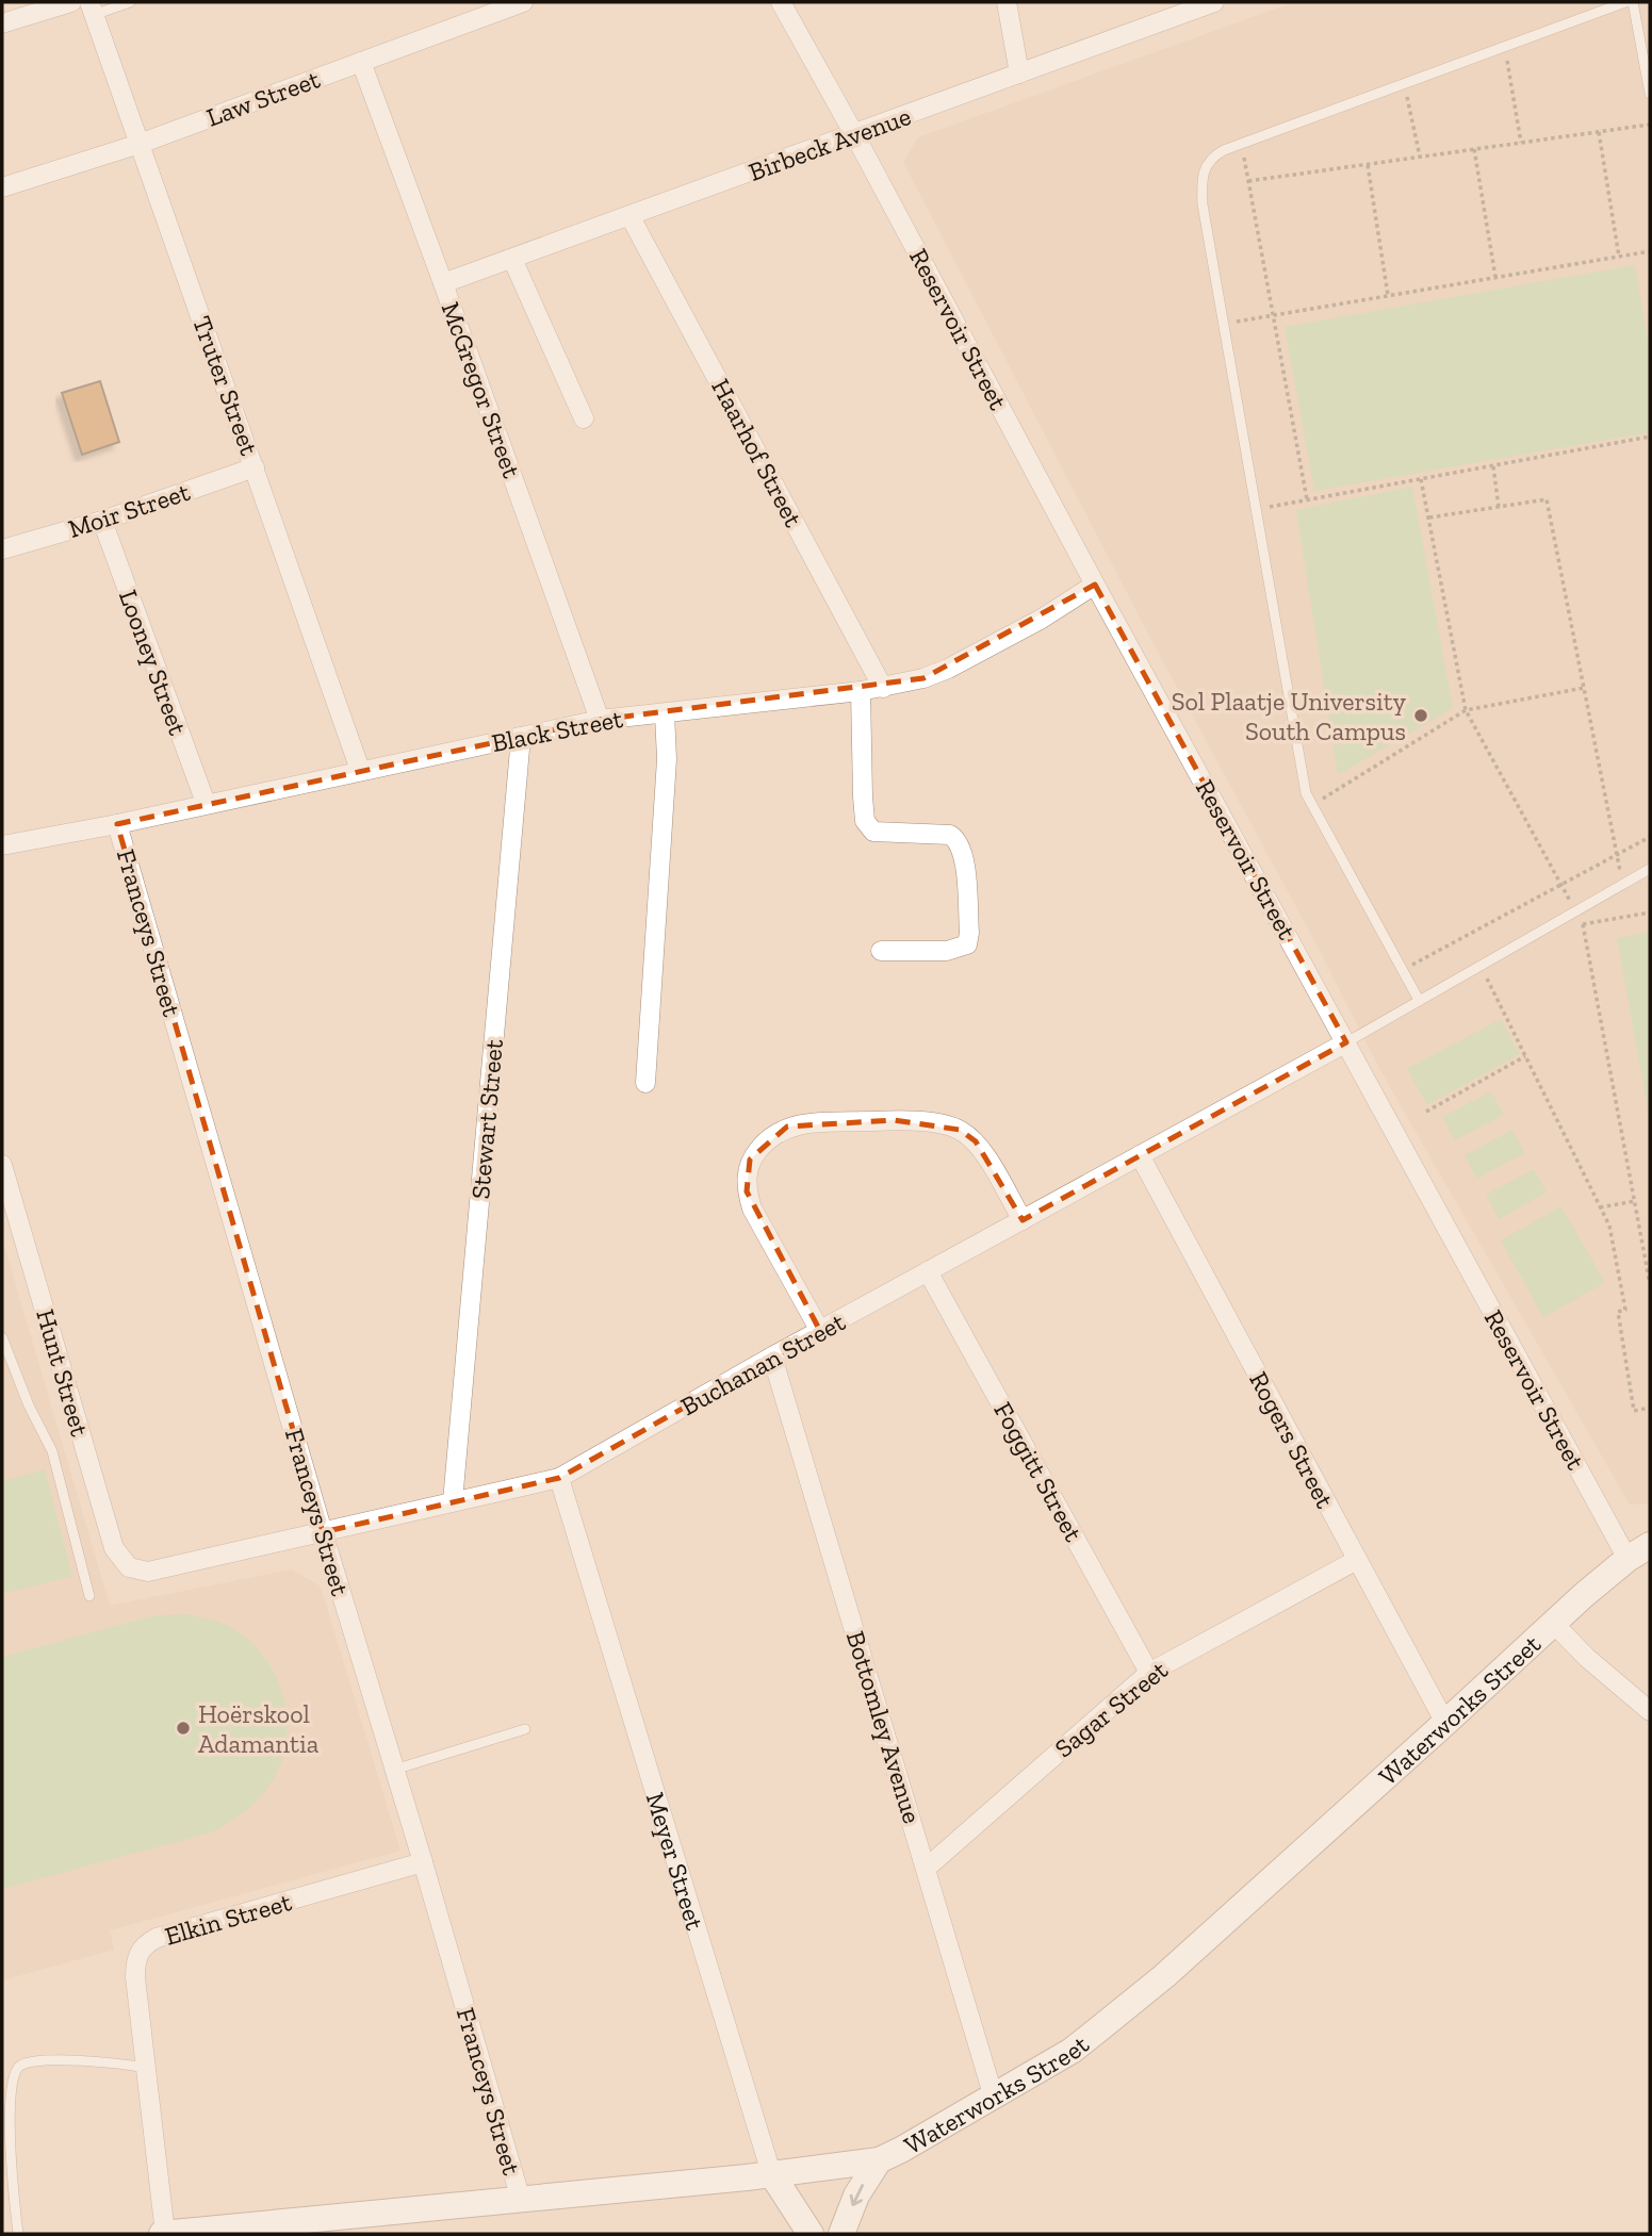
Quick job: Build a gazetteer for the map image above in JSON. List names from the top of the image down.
{
  "streets": {
    "street": [
      "Law Street",
      "Birbeck Avenue",
      "Reservoir Street",
      "Truter Street",
      "McGregor Street",
      "Haarhof Street",
      "Moir Street",
      "Looney Street",
      "Black Street",
      "Franceys Street",
      "Stewart Street",
      "Buchanan Street",
      "Hunt Street",
      "Rogers Street",
      "Foggitt Street",
      "Sagar Street",
      "Waterworks Street",
      "Bottomley Avenue",
      "Meyer Street",
      "Elkin Street"
    ]
  },
  "crossings": [
    ["Law Street", "Truter Street"],
    ["Law Street", "McGregor Street"],
    ["Birbeck Avenue", "Reservoir Street"],
    ["Birbeck Avenue", "McGregor Street"],
    ["Birbeck Avenue", "Haarhof Street"],
    ["Reservoir Street", "Black Street"],
    ["Reservoir Street", "Buchanan Street"],
    ["Reservoir Street", "Waterworks Street"],
    ["Truter Street", "Moir Street"],
    ["Truter Street", "Black Street"],
    ["McGregor Street", "Black Street"],
    ["Haarhof Street", "Black Street"],
    ["Moir Street", "Looney Street"],
    ["Looney Street", "Black Street"],
    ["Black Street", "Franceys Street"],
    ["Black Street", "Stewart Street"],
    ["Franceys Street", "Buchanan Street"],
    ["Franceys Street", "Waterworks Street"],
    ["Franceys Street", "Elkin Street"],
    ["Stewart Street", "Buchanan Street"],
    ["Buchanan Street", "Hunt Street"],
    ["Buchanan Street", "Rogers Street"],
    ["Buchanan Street", "Foggitt Street"],
    ["Buchanan Street", "Bottomley Avenue"],
    ["Buchanan Street", "Meyer Street"],
    ["Rogers Street", "Sagar Street"],
    ["Rogers Street", "Waterworks Street"],
    ["Foggitt Street", "Sagar Street"],
    ["Sagar Street", "Bottomley Avenue"],
    ["Waterworks Street", "Bottomley Avenue"],
    ["Waterworks Street", "Meyer Street"],
    ["Waterworks Street", "Elkin Street"]
  ],
  "places": ["Sol Plaatje University South Campus", "Hoërskool Adamantia"]
}
